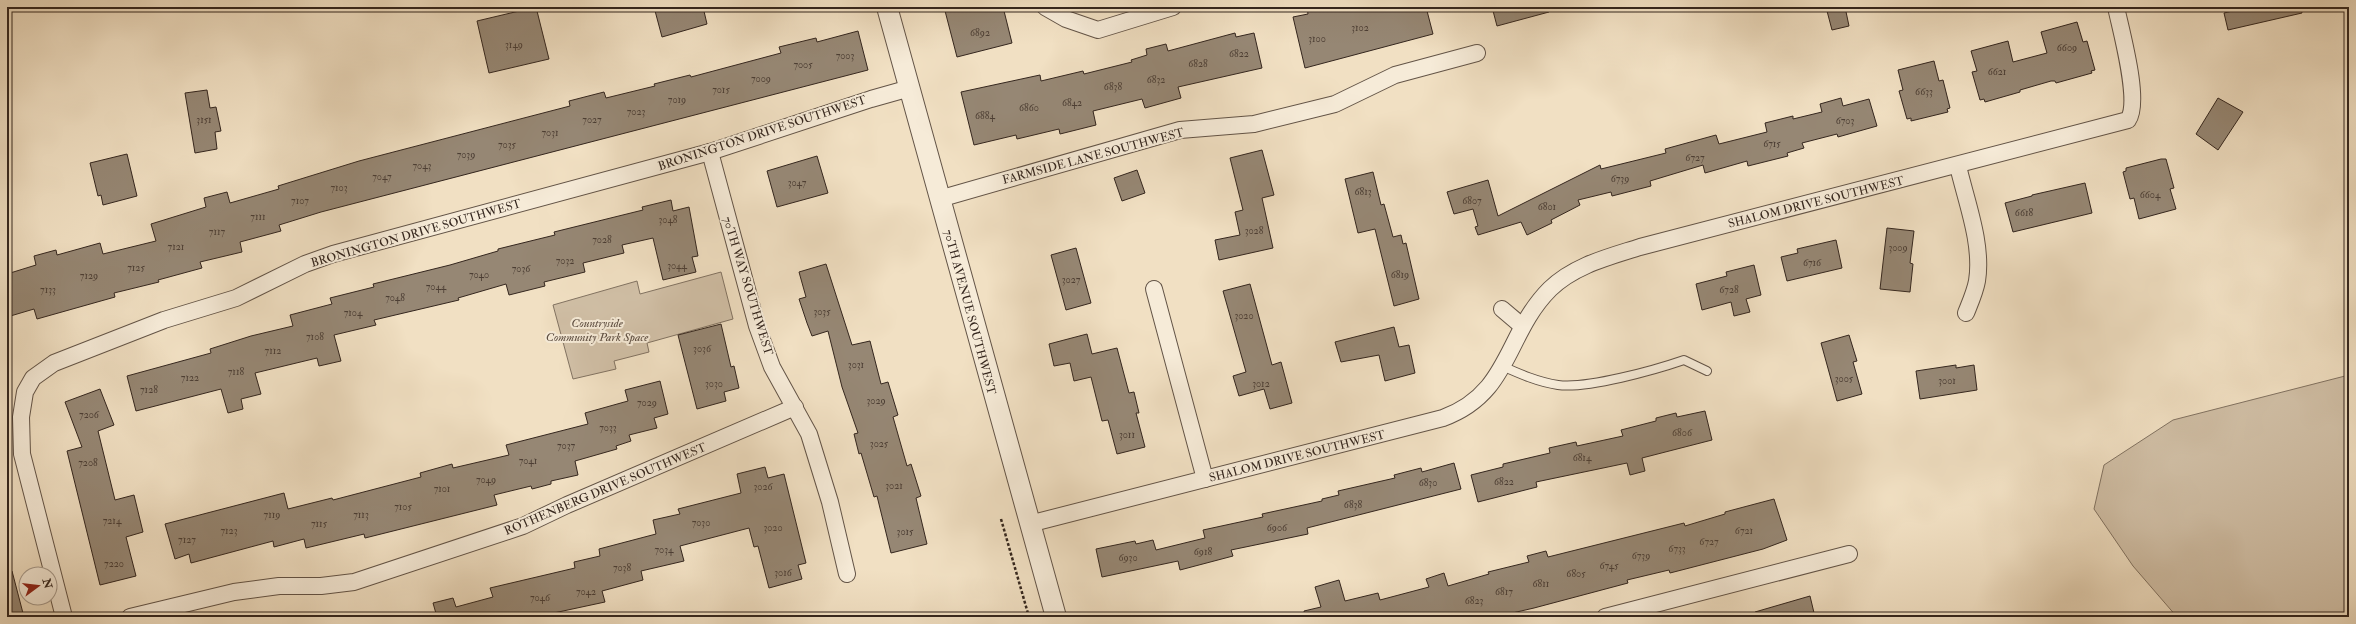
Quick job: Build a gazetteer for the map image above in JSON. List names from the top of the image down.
{
  "streets": {
    "street": [
      "BRONINGTON DRIVE SOUTHWEST",
      "FARMSIDE LANE SOUTHWEST",
      "SHALOM DRIVE SOUTHWEST",
      "70TH WAY SOUTHWEST",
      "70TH AVENUE SOUTHWEST",
      "ROTHENBERG DRIVE SOUTHWEST"
    ]
  },
  "crossings": [
    ["BRONINGTON DRIVE SOUTHWEST", "70TH WAY SOUTHWEST"],
    ["BRONINGTON DRIVE SOUTHWEST", "70TH AVENUE SOUTHWEST"],
    ["FARMSIDE LANE SOUTHWEST", "70TH AVENUE SOUTHWEST"],
    ["SHALOM DRIVE SOUTHWEST", "70TH AVENUE SOUTHWEST"],
    ["70TH WAY SOUTHWEST", "ROTHENBERG DRIVE SOUTHWEST"]
  ],
  "parks": ["Countryside Community Park Space"],
  "house_numbers": [
    "3102",
    "6892",
    "3100",
    "3149",
    "6609",
    "6822",
    "7003",
    "6828",
    "7005",
    "6621",
    "7009",
    "6832",
    "6838",
    "7015",
    "6633",
    "7019",
    "6842",
    "6860",
    "7023",
    "6884",
    "3151",
    "7027",
    "6703",
    "7031",
    "6715",
    "7035",
    "7039",
    "6727",
    "7043",
    "7047",
    "6739",
    "3047",
    "7103",
    "6813",
    "6604",
    "7107",
    "6807",
    "6801",
    "6618",
    "7111",
    "3048",
    "3028",
    "7117",
    "7028",
    "7121",
    "3009",
    "7032",
    "6716",
    "3044",
    "7125",
    "7036",
    "7040",
    "6819",
    "7129",
    "3027",
    "7044",
    "7133",
    "6728",
    "7048",
    "3035",
    "7104",
    "3020",
    "7108",
    "3036",
    "7112",
    "3031",
    "7118",
    "7122",
    "3005",
    "3001",
    "3030",
    "3012",
    "7128",
    "3029",
    "7029",
    "7206",
    "7033",
    "6806",
    "3011",
    "3025",
    "7037",
    "6814",
    "7041",
    "7208",
    "7049",
    "6822",
    "6830",
    "3021",
    "3026",
    "7101",
    "6838",
    "7105",
    "7119",
    "7113",
    "7214",
    "7030",
    "7115",
    "3020",
    "6906",
    "7123",
    "6721",
    "3015",
    "7127",
    "6727",
    "6733",
    "7034",
    "6918",
    "6739",
    "6930",
    "7220",
    "6745",
    "7038",
    "3016",
    "6805",
    "6811",
    "7042",
    "6817",
    "7046",
    "6823"
  ],
  "north": "right"
}
